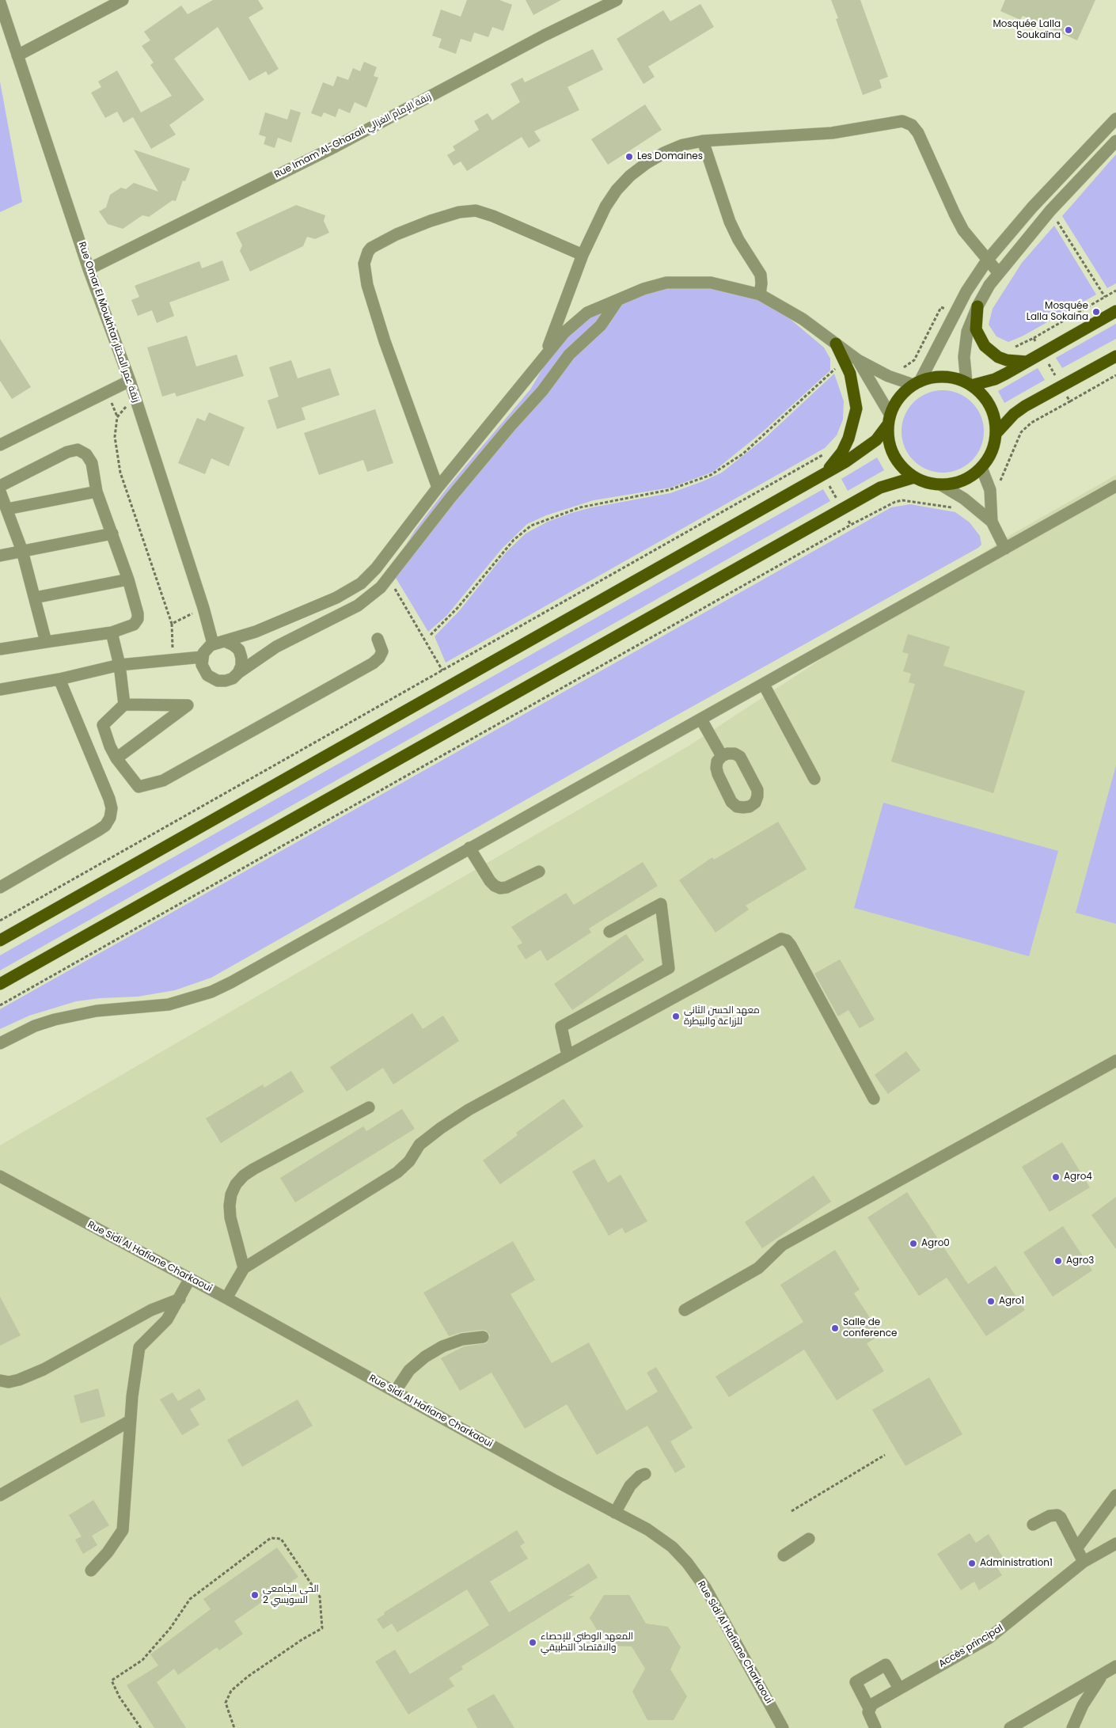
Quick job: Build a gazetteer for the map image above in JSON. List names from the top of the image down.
{
  "streets": {
    "street": [
      "Rue Imam Al-Ghazali زنقة الإمام الغزالي",
      "Rue Omar El Moukhtar زنقة عمر المختار",
      "Rue Sidi Al Hafiane Charkaoui",
      "Accès principal"
    ]
  },
  "crossings": [
    ["Rue Imam Al-Ghazali زنقة الإمام الغزالي", "Rue Omar El Moukhtar زنقة عمر المختار"]
  ],
  "places": [
    "Mosquée Lalla Soukaïna",
    "Les Domaines",
    "Mosquée Lalla Sokaina",
    "معهد الحسن الثاني للزراعة والبيطرة",
    "Agro4",
    "Agro0",
    "Agro3",
    "Agro1",
    "Salle de conference",
    "Administration1",
    "الحي الجامعي السويسي 2",
    "المعهد الوطني للإحصاء والاقتصاد التطبيقي"
  ]
}
